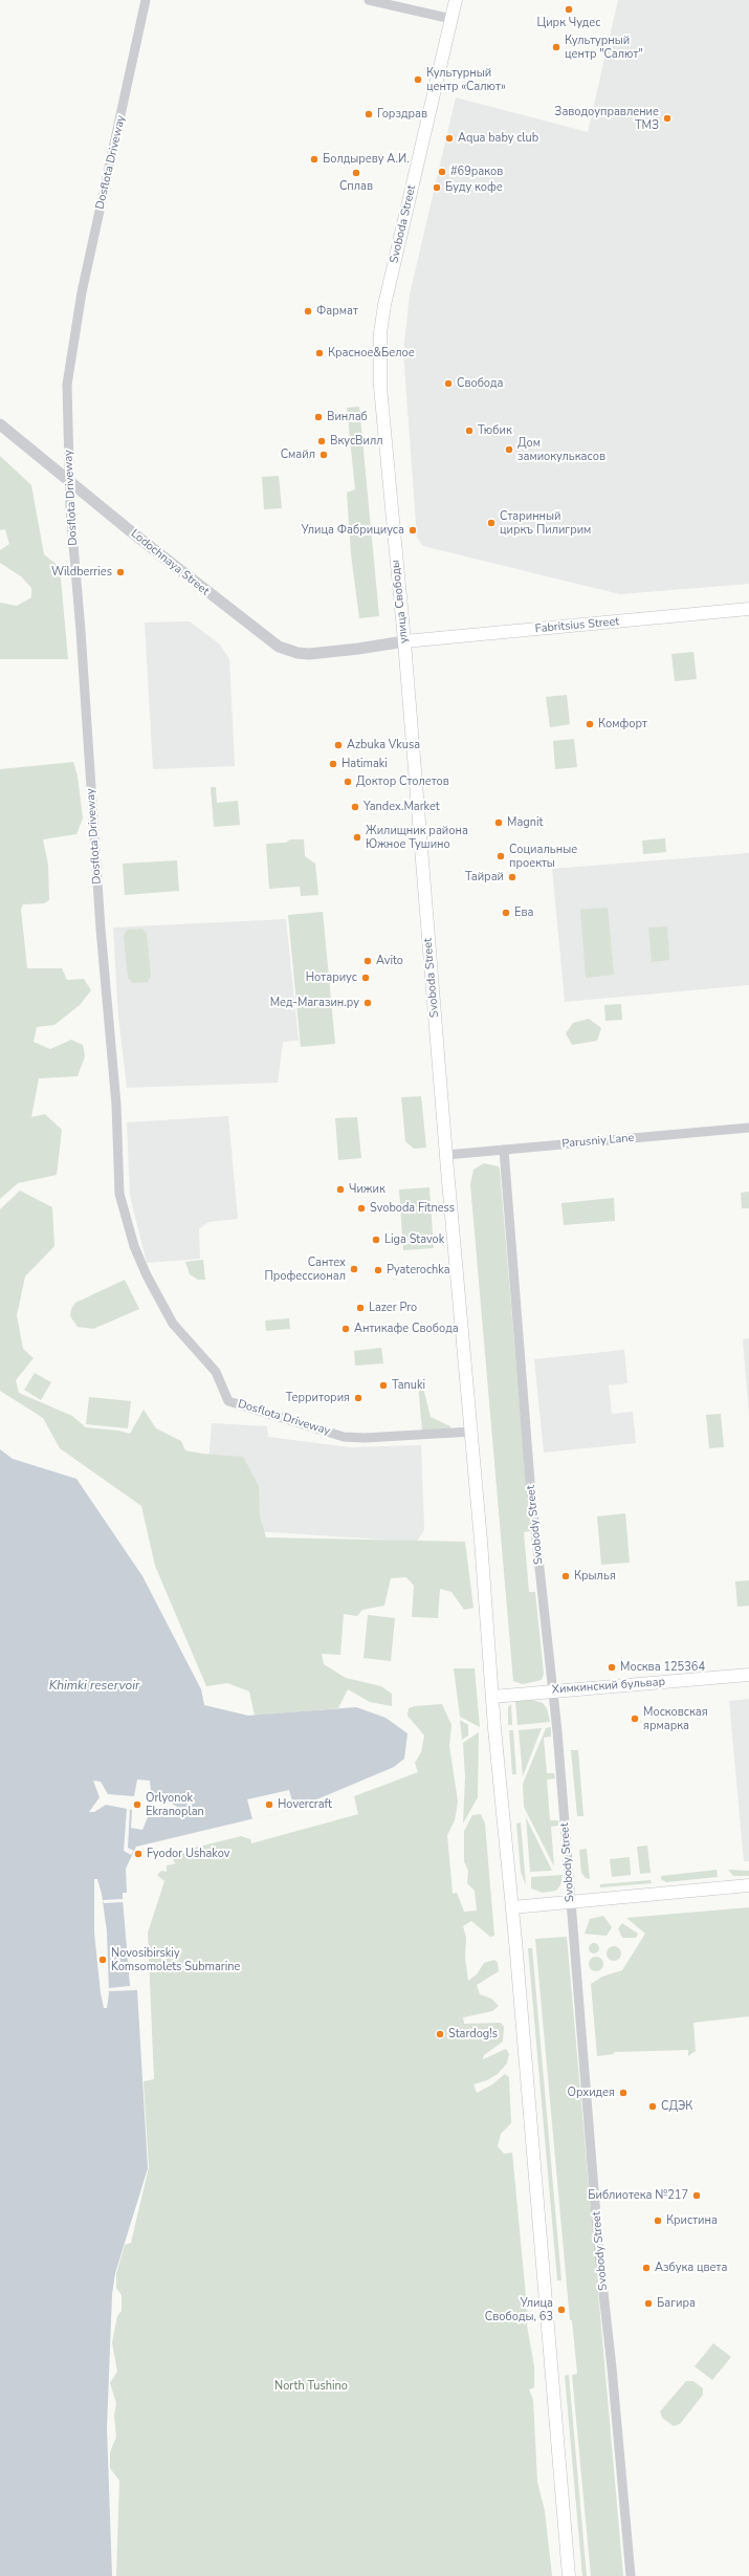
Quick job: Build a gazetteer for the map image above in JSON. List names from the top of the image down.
{
  "streets": {
    "main road": ["улица Свободы", "Fabritsius Street", "Химкинский бульвар"],
    "street": ["Dosflota Driveway", "Parusniy Lane", "Svobody Street"]
  },
  "crossings": [
    ["улица Свободы", "Fabritsius Street"],
    ["улица Свободы", "Parusniy Lane"],
    ["Parusniy Lane", "Svobody Street"],
    ["Svobody Street", "Химкинский бульвар"]
  ],
  "water": ["Khimki reservoir"],
  "parks": ["North Tushino"],
  "places": [
    "Цирк Чудес",
    "Культурный центр \"Салют\"",
    "Культурный центр «Салют»",
    "Горздрав",
    "Заводоуправление ТМЗ",
    "Aqua baby club",
    "Болдыреву А.И.",
    "#69раков",
    "Сплав",
    "Буду кофе",
    "Фармат",
    "Красное&Белое",
    "Свобода",
    "Винлаб",
    "Тюбик",
    "ВкусВилл",
    "Дом замиокулькасов",
    "Смайл",
    "Старинный циркъ Пилигрим",
    "Улица Фабрициуса",
    "Wildberries",
    "Комфорт",
    "Azbuka Vkusa",
    "Hatimaki",
    "Доктор Столетов",
    "Yandex.Market",
    "Magnit",
    "Жилищник района Южное Тушино",
    "Социальные проекты",
    "Тайрай",
    "Ева",
    "Avito",
    "Нотариус",
    "Мед-Магазин.ру",
    "Чижик",
    "Svoboda Fitness",
    "Liga Stavok",
    "Сантех Профессионал",
    "Pyaterochka",
    "Lazer Pro",
    "Антикафе Свобода",
    "Tanuki",
    "Территория",
    "Крылья",
    "Москва 125364",
    "Московская ярмарка",
    "Orlyonok Ekranoplan",
    "Hovercraft",
    "Fyodor Ushakov",
    "Novosibirskiy Komsomolets Submarine",
    "Stardog!s",
    "Орхидея",
    "СДЭК",
    "Библиотека №217",
    "Кристина",
    "Азбука цвета",
    "Багира",
    "Улица Свободы, 63"
  ]
}
